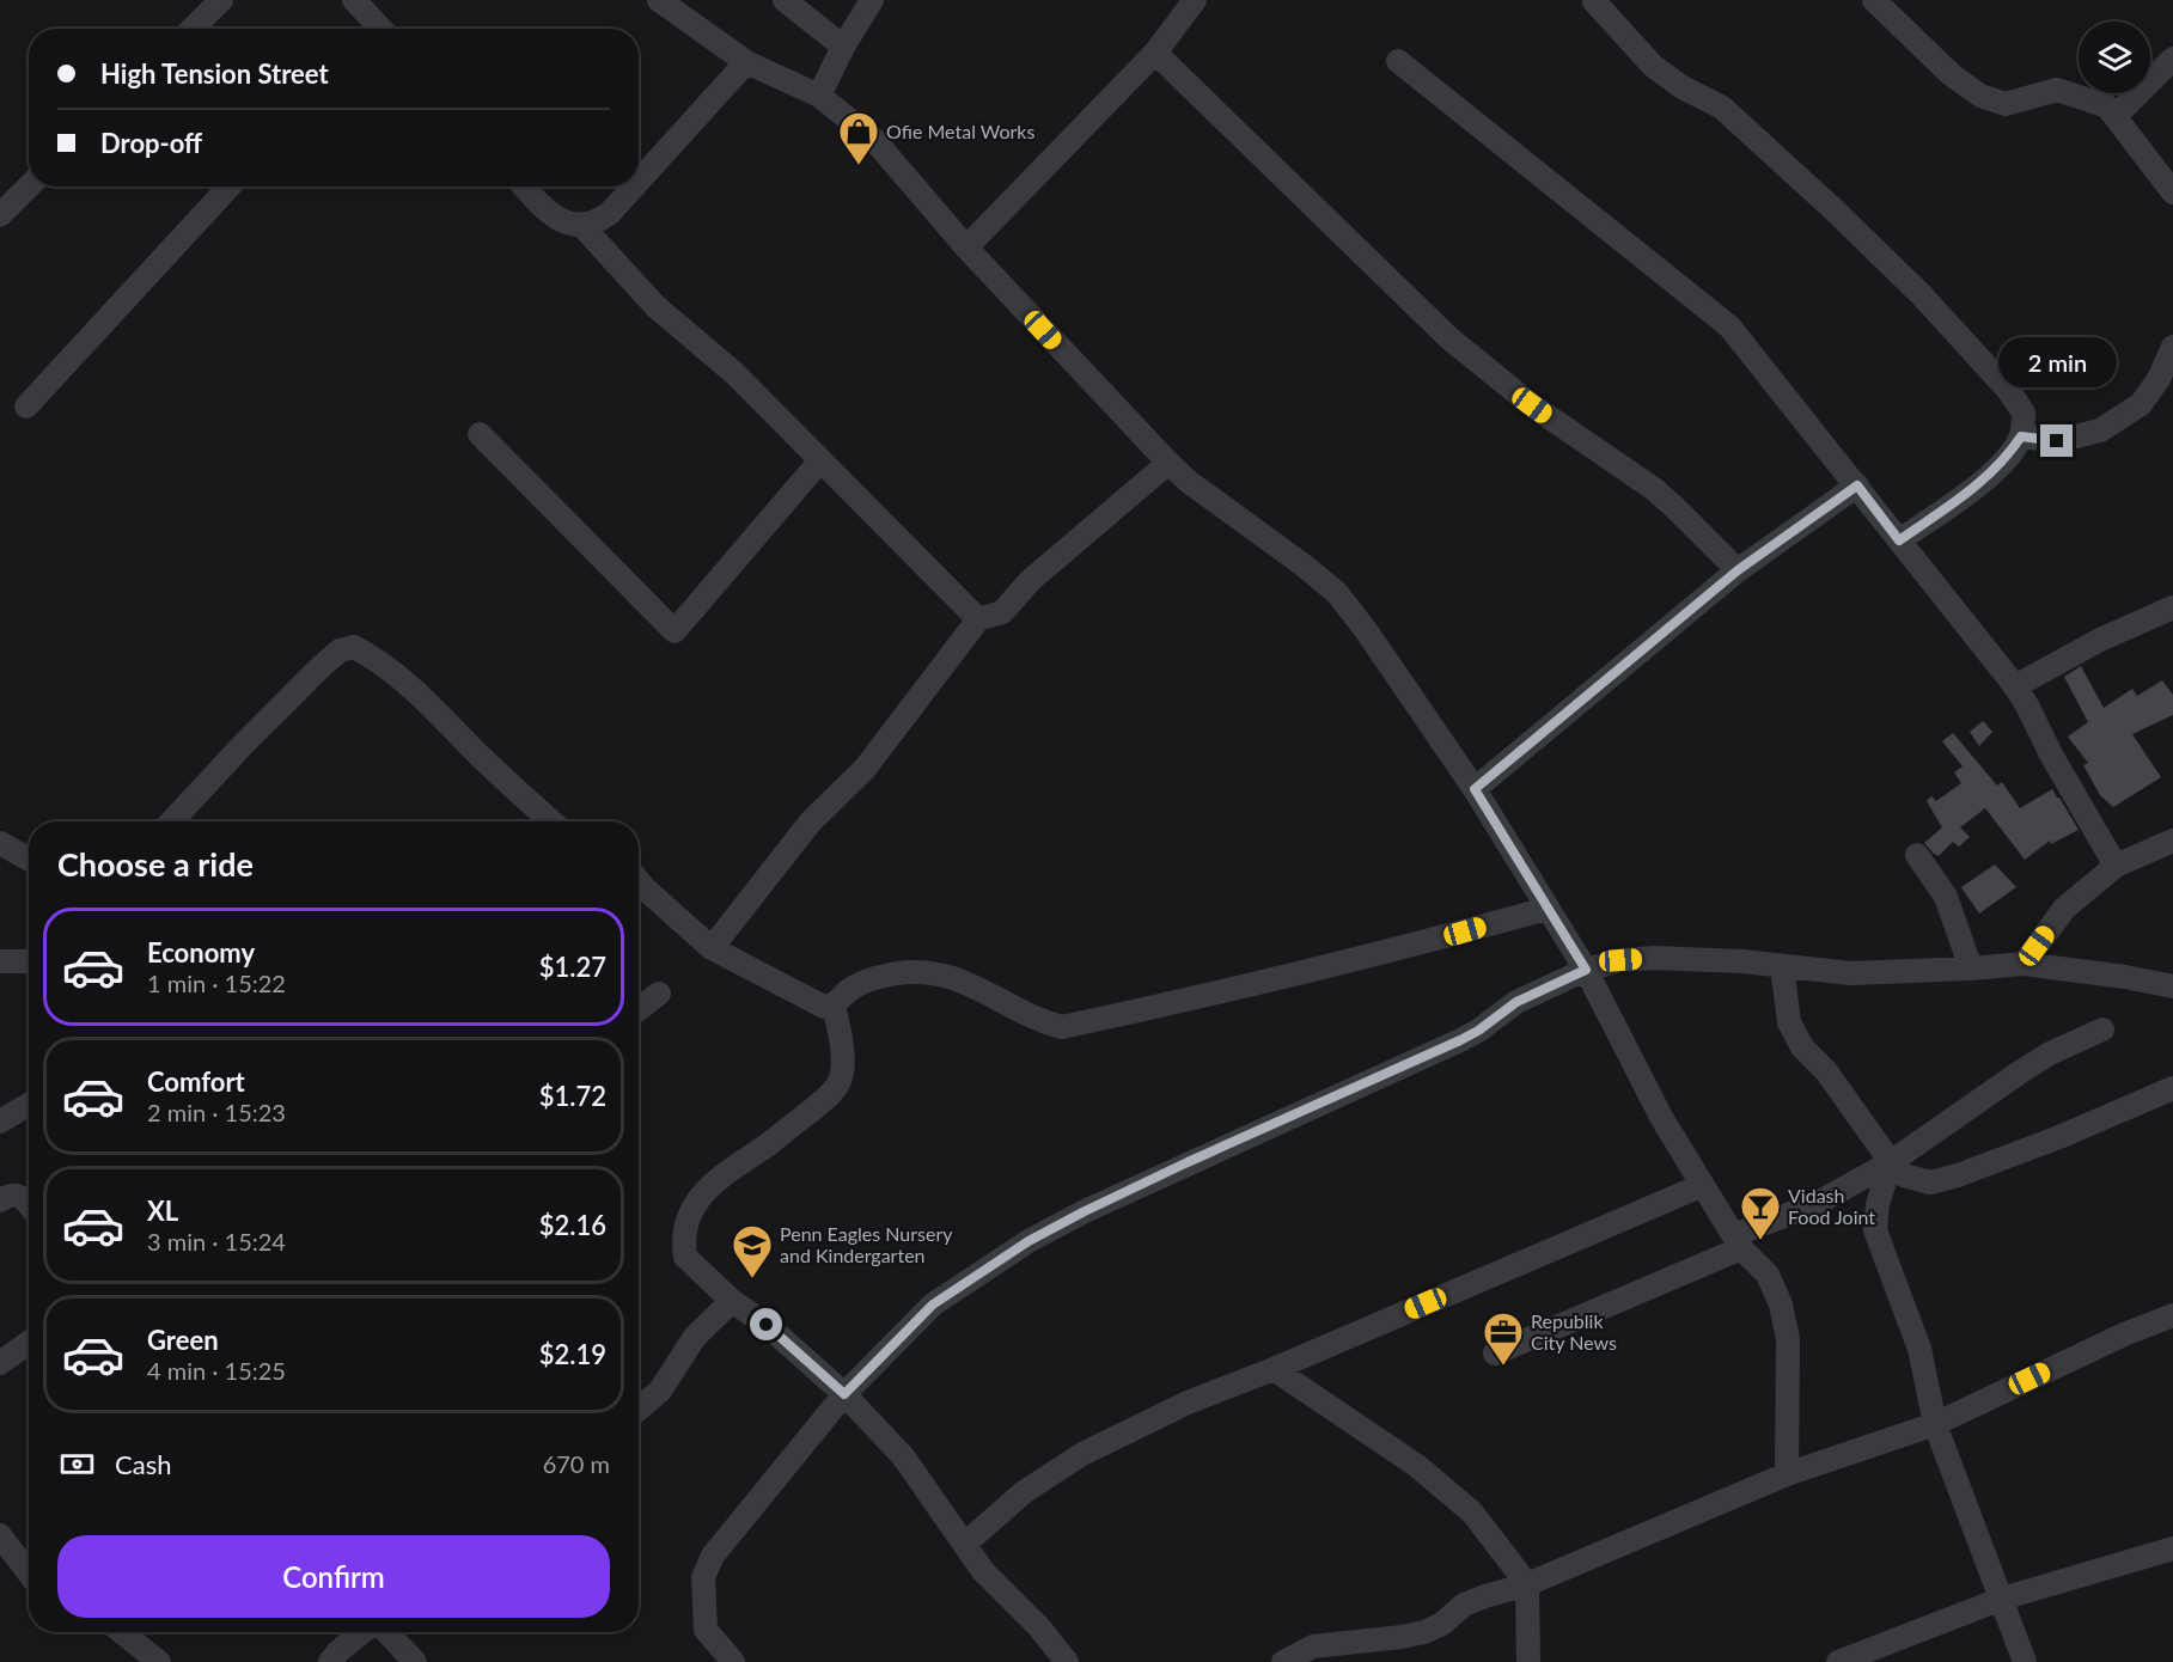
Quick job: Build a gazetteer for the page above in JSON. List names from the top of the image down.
{
  "places": {
    "shop": ["Ofie Metal Works"],
    "bar": ["Vidash Food Joint"],
    "school or university": ["Penn Eagles Nursery and Kindergarten"],
    "office": ["Republik City News"]
  },
  "page": {
    "banner": ["High Tension Street", "Drop-off"],
    "bubble": "2 min",
    "heading": "Choose a ride",
    "list": [
      {
        "name": "Economy",
        "note": "1 min · 15:22",
        "value": "$1.27"
      },
      {
        "name": "Comfort",
        "note": "2 min · 15:23",
        "value": "$1.72"
      },
      {
        "name": "XL",
        "note": "3 min · 15:24",
        "value": "$2.16"
      },
      {
        "name": "Green",
        "note": "4 min · 15:25",
        "value": "$2.19"
      }
    ],
    "pay": ["Cash", "670 m"],
    "buttons": "Confirm"
  }
}
